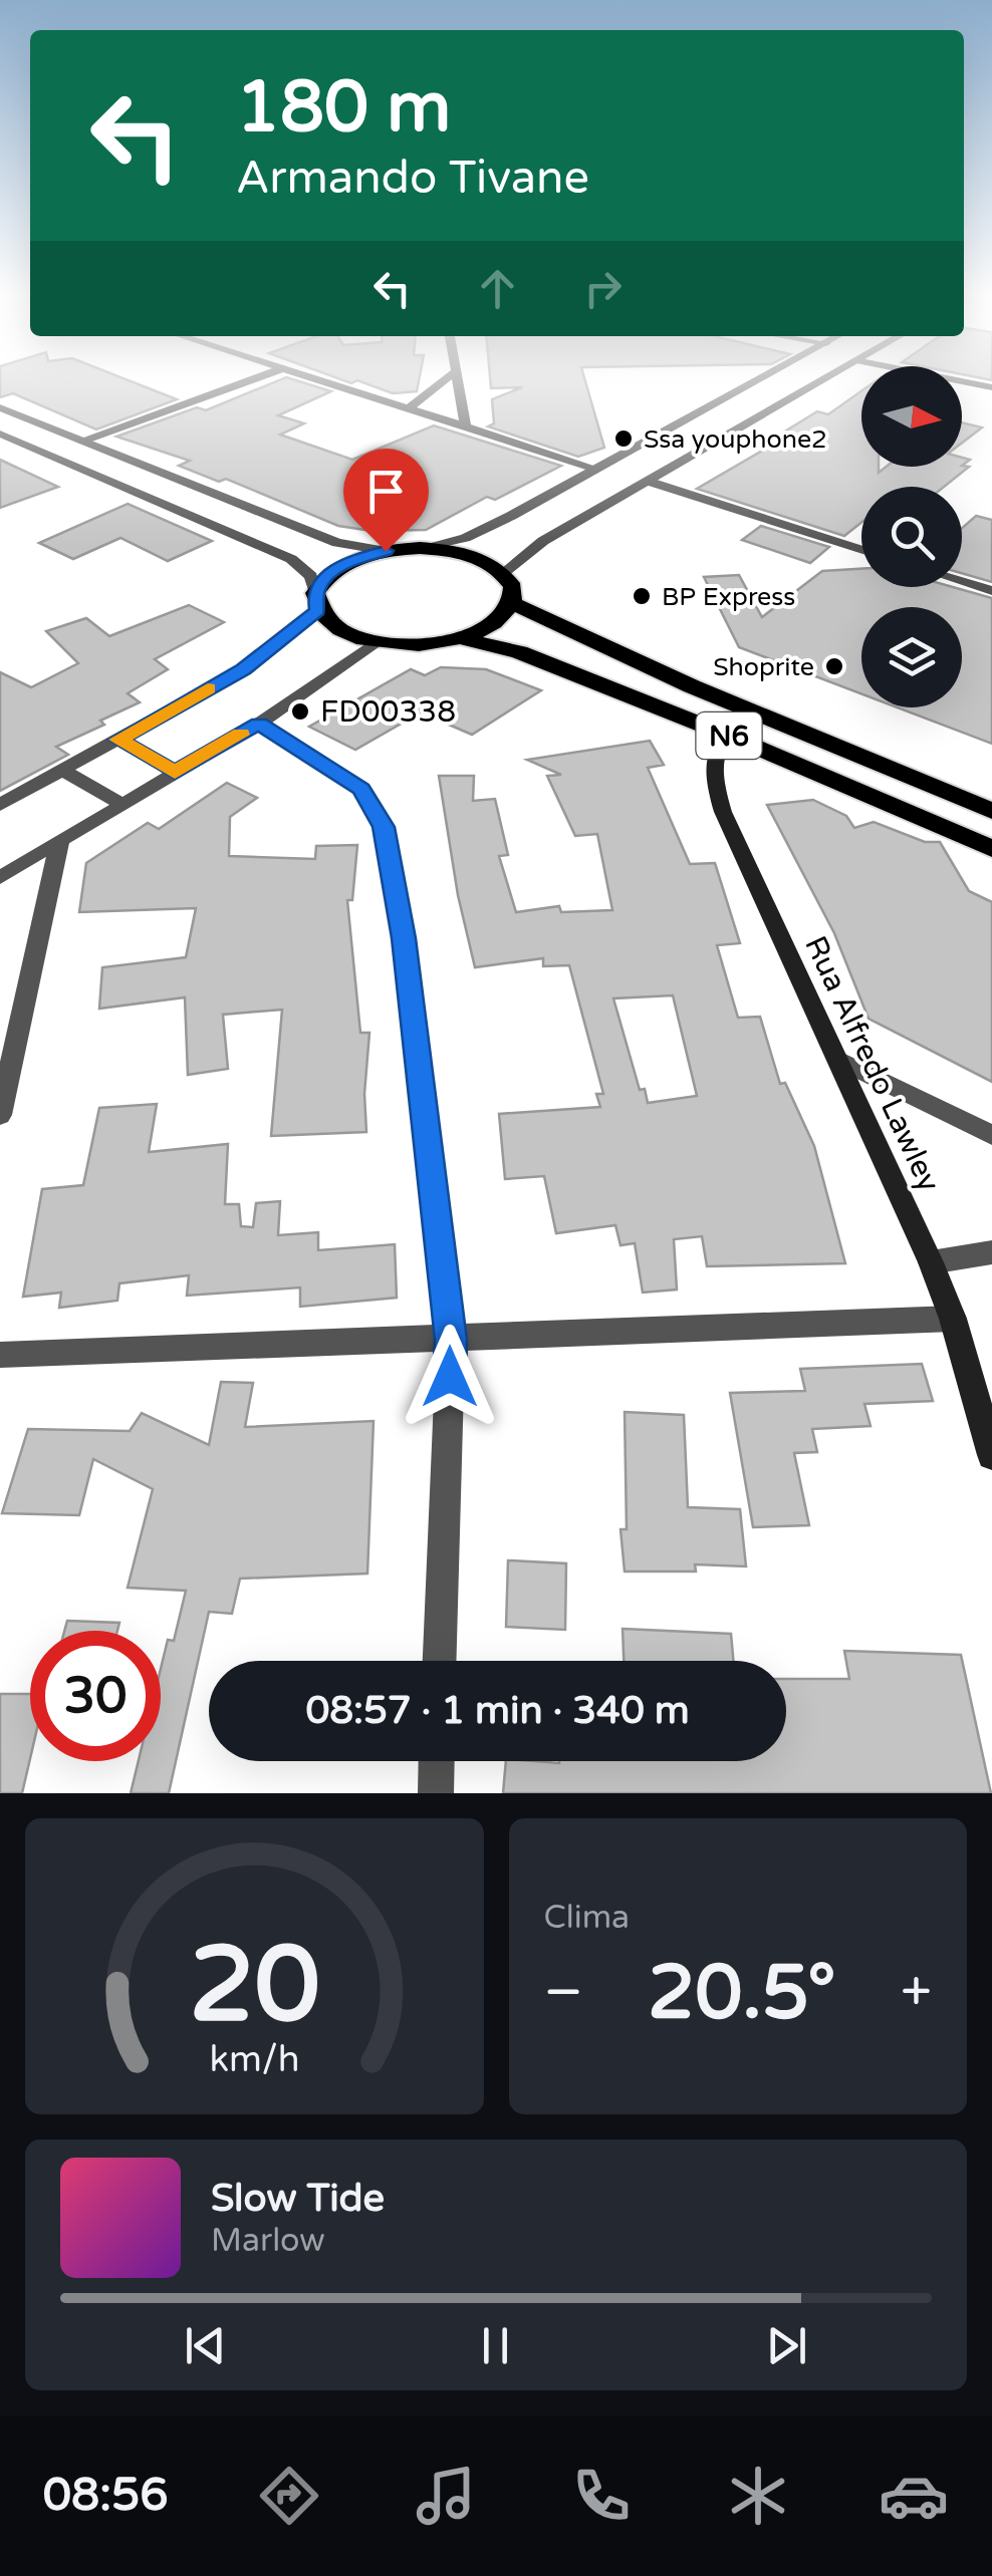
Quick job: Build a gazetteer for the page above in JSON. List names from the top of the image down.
{
  "streets": {
    "highway": ["N6"],
    "main road": ["Rua Alfredo Lawley"]
  },
  "crossings": [
    ["N6", "Rua Alfredo Lawley"]
  ],
  "places": [
    "Ssa youphone2",
    "BP Express",
    "Shoprite",
    "FD00338"
  ],
  "north": "right",
  "page": {
    "turn": ["180 m", "Armando Tivane"],
    "limit": "30",
    "trip": "08:57 · 1 min · 340 m",
    "tile": "Clima",
    "heat": ["−", "20.5°", "+"],
    "song": ["Slow Tide", "Marlow"],
    "tabs": "08:56",
    "gauge": ["20", "km/h"]
  }
}
